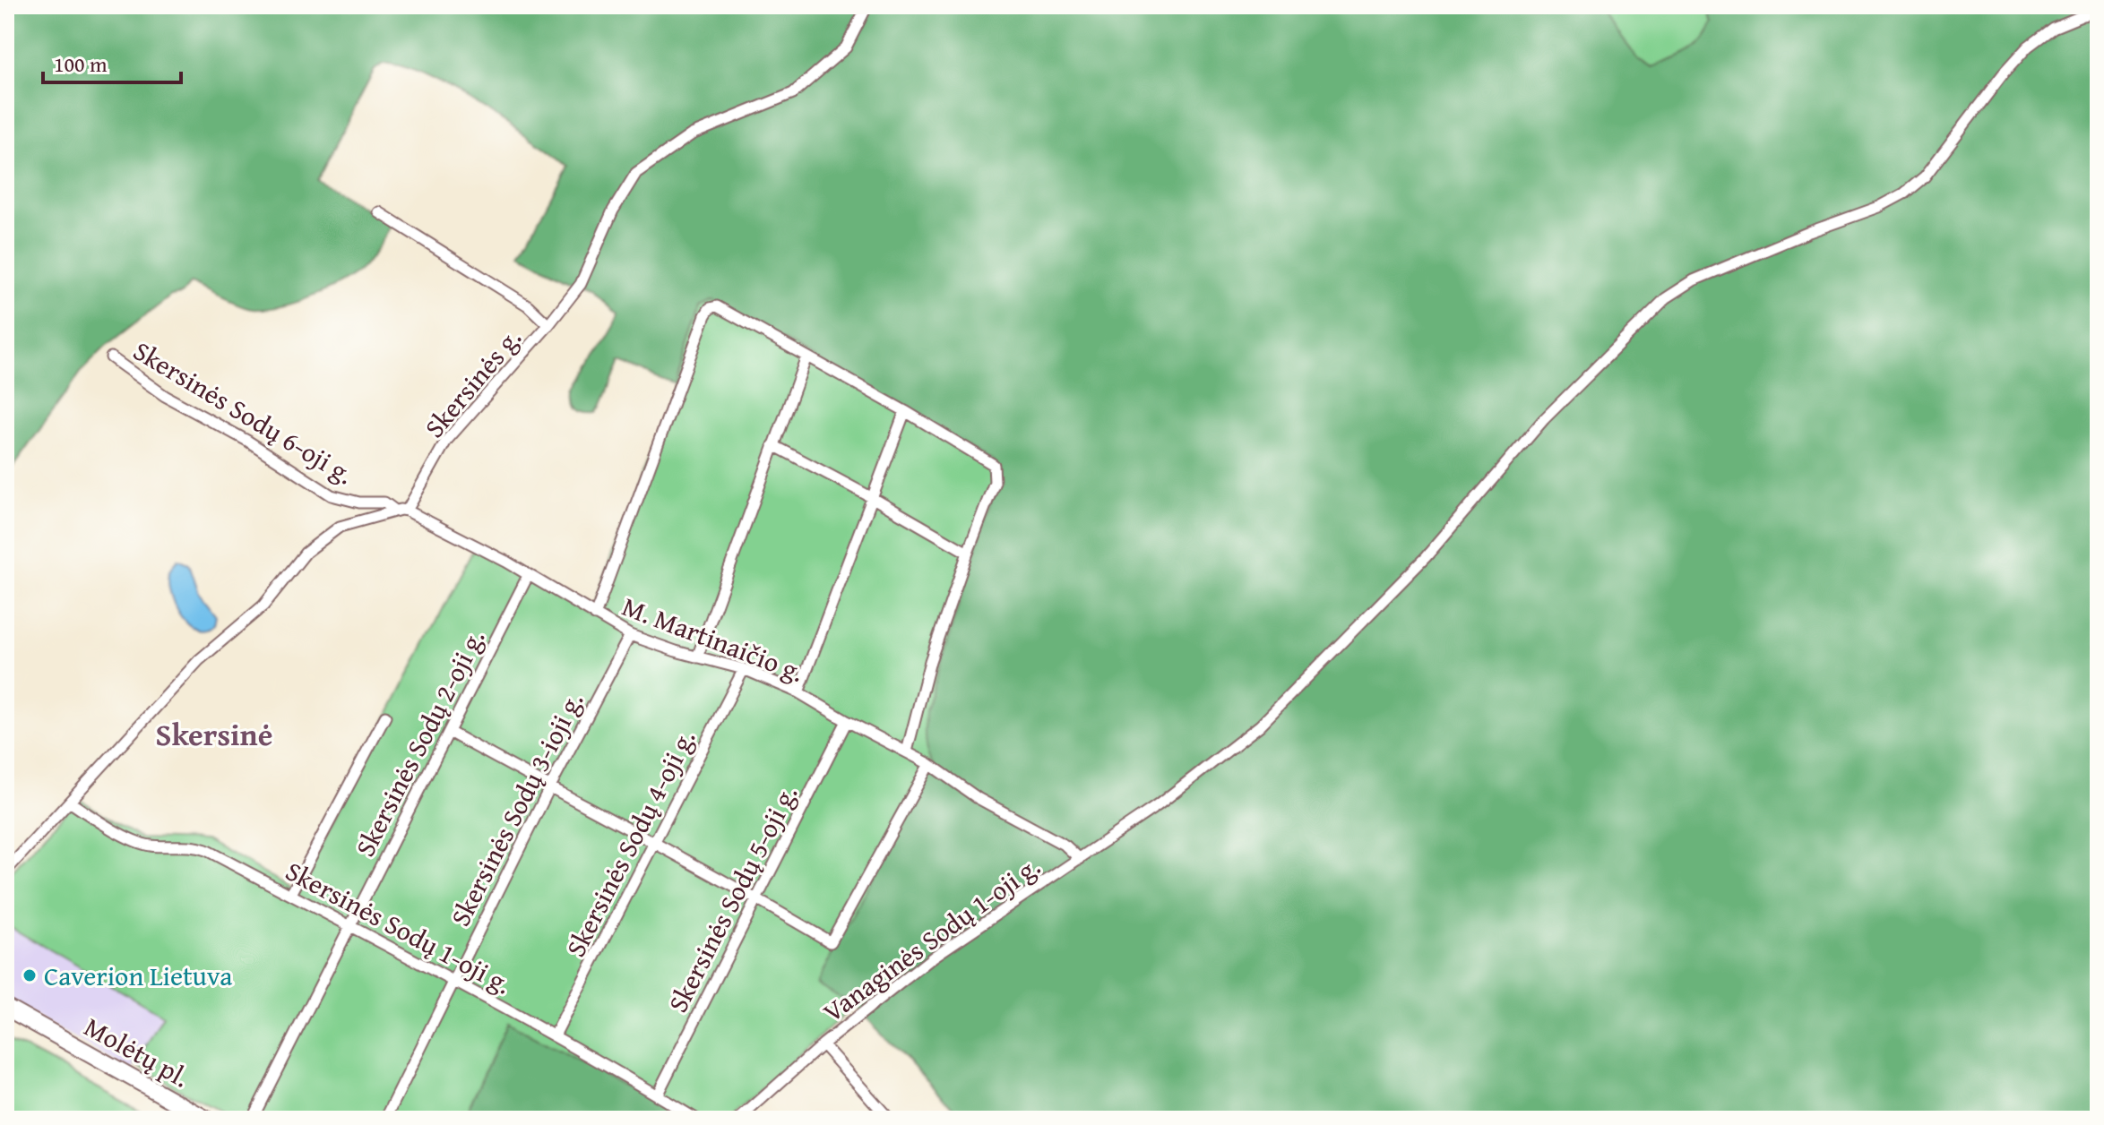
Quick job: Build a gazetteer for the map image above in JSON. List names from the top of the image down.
{
  "streets": {
    "highway": ["Molėtų pl."],
    "street": [
      "Skersinės g.",
      "Skersinės Sodų 6-oji g.",
      "M. Martinaičio g.",
      "Skersinės Sodų 2-oji g.",
      "Skersinės Sodų 3-ioji g.",
      "Skersinės Sodų 4-oji g.",
      "Skersinės Sodų 5-oji g.",
      "Skersinės Sodų 1-oji g.",
      "Vanaginės Sodų 1-oji g."
    ]
  },
  "crossings": [
    ["Skersinės g.", "M. Martinaičio g."],
    ["M. Martinaičio g.", "Skersinės Sodų 2-oji g."],
    ["M. Martinaičio g.", "Skersinės Sodų 3-ioji g."],
    ["M. Martinaičio g.", "Skersinės Sodų 4-oji g."],
    ["M. Martinaičio g.", "Skersinės Sodų 5-oji g."],
    ["Skersinės Sodų 2-oji g.", "Skersinės Sodų 1-oji g."],
    ["Skersinės Sodų 3-ioji g.", "Skersinės Sodų 1-oji g."],
    ["Skersinės Sodų 4-oji g.", "Skersinės Sodų 1-oji g."],
    ["Skersinės Sodų 5-oji g.", "Skersinės Sodų 1-oji g."]
  ],
  "districts": ["Skersinė"],
  "places": ["Caverion Lietuva"],
  "scale_bar": "100 m"
}
